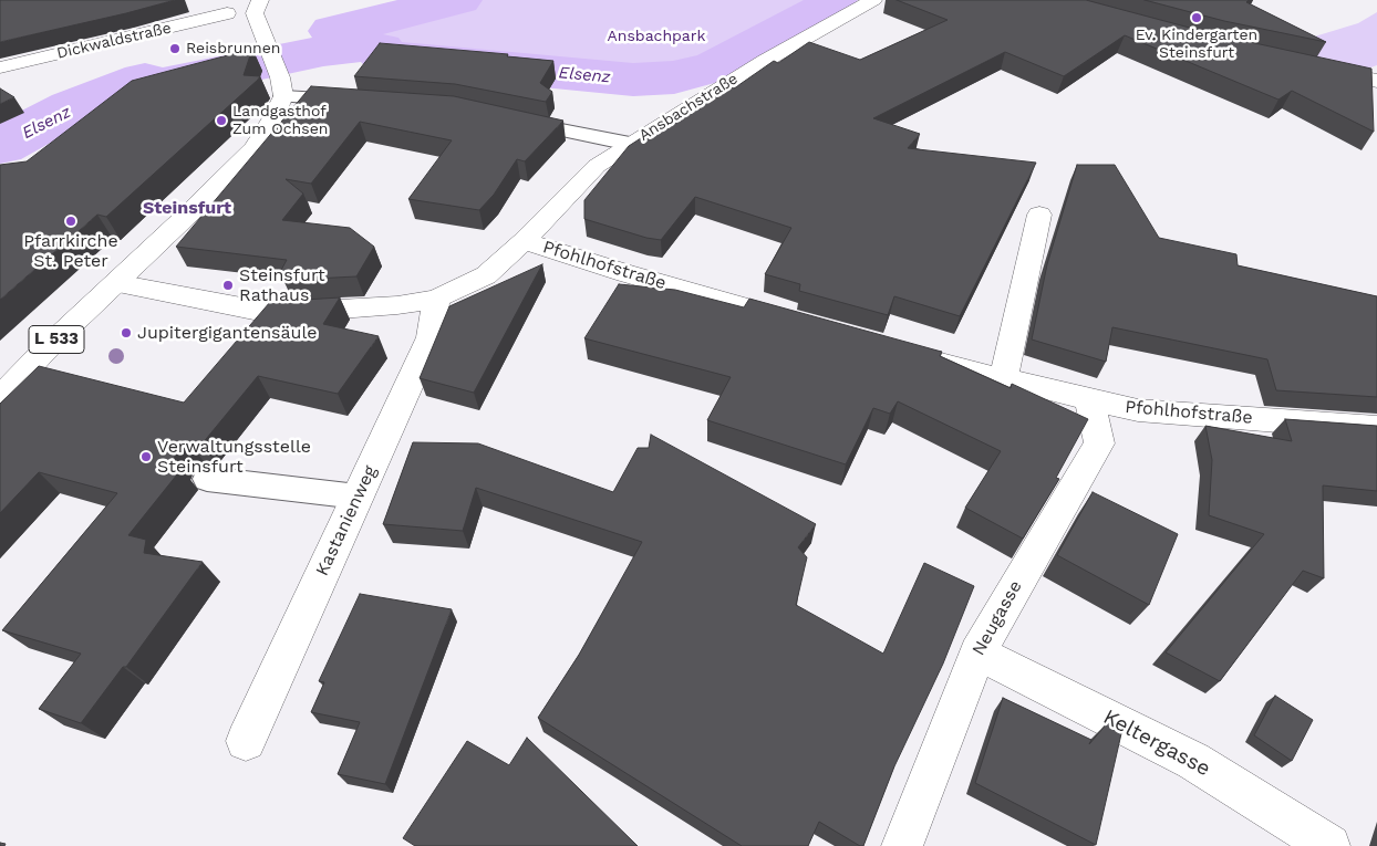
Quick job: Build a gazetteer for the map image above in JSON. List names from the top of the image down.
{
  "streets": {
    "street": [
      "Dickwaldstraße",
      "Ansbachstraße",
      "Pfohlhofstraße",
      "L 533",
      "Kastanienweg",
      "Neugasse",
      "Keltergasse"
    ]
  },
  "crossings": [
    ["Ansbachstraße", "Pfohlhofstraße"],
    ["Pfohlhofstraße", "L 533"],
    ["Pfohlhofstraße", "Kastanienweg"],
    ["Pfohlhofstraße", "Neugasse"],
    ["Neugasse", "Keltergasse"]
  ],
  "districts": ["Steinsfurt"],
  "water": ["Elsenz"],
  "parks": ["Ansbachpark"],
  "places": [
    "Ev. Kindergarten Steinsfurt",
    "Reisbrunnen",
    "Landgasthof Zum Ochsen",
    "Pfarrkirche St. Peter",
    "Steinsfurt Rathaus",
    "Jupitergigantensäule",
    "Verwaltungsstelle Steinsfurt"
  ]
}
